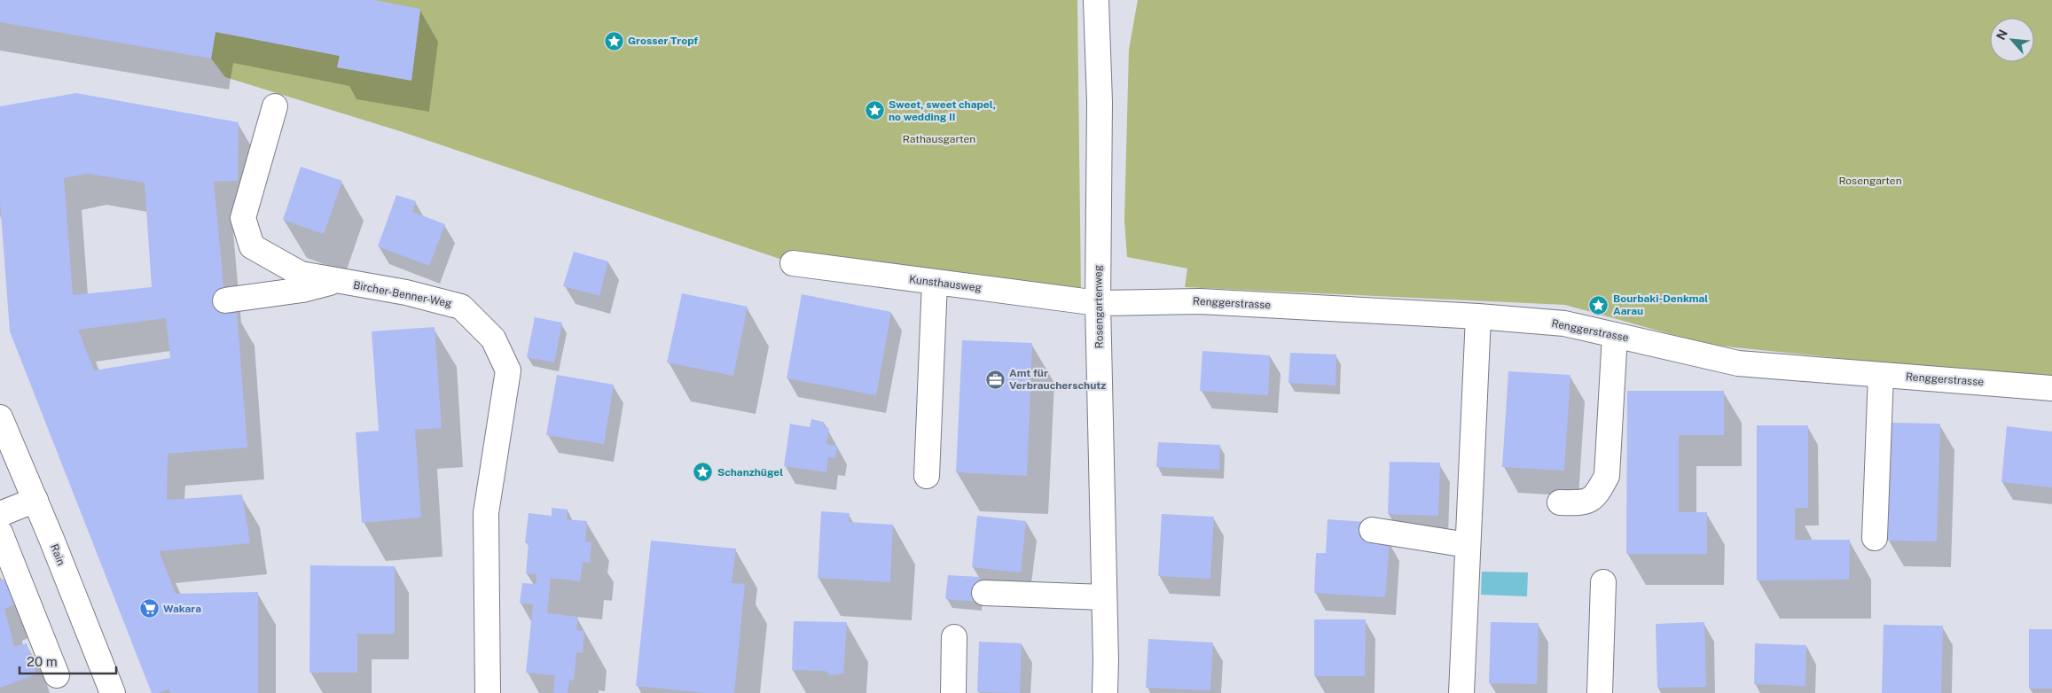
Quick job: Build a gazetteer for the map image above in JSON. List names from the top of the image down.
{
  "streets": {
    "street": [
      "Kunsthausweg",
      "Bircher-Benner-Weg",
      "Renggerstrasse",
      "Rosengartenweg",
      "Rain"
    ]
  },
  "crossings": [
    ["Kunsthausweg", "Renggerstrasse"],
    ["Kunsthausweg", "Rosengartenweg"],
    ["Renggerstrasse", "Rosengartenweg"]
  ],
  "parks": ["Rathausgarten", "Rosengarten"],
  "places": {
    "place": [
      "Grosser Tropf",
      "Sweet, sweet chapel, no wedding II",
      "Bourbaki-Denkmal Aarau",
      "Schanzhügel"
    ],
    "office": ["Amt für Verbraucherschutz"],
    "supermarket": ["Wakara"]
  },
  "scale_bar": "20 m",
  "north": "top left"
}
